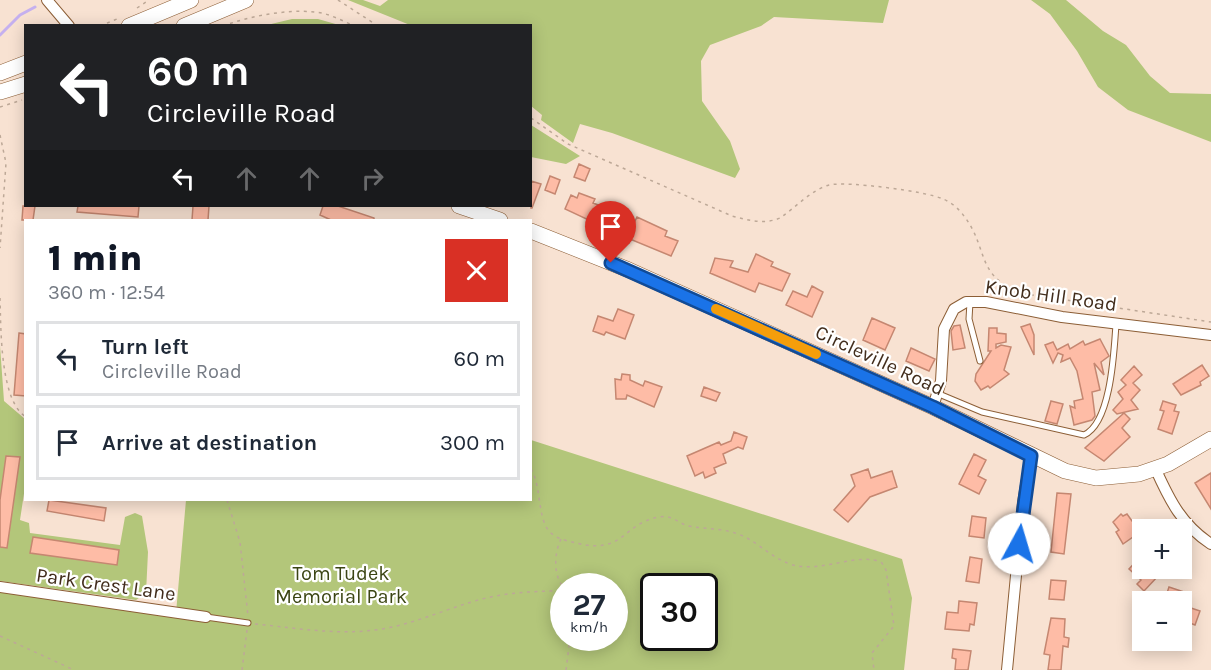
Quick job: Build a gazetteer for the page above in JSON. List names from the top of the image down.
{
  "streets": {
    "street": ["Knob Hill Road", "Circleville Road", "Park Crest Lane"]
  },
  "crossings": [
    ["Knob Hill Road", "Circleville Road"]
  ],
  "parks": ["Tom Tudek Memorial Park"],
  "page": {
    "turn": ["60 m", "Circleville Road"],
    "heading": ["1 min", "360 m · 12:54"],
    "list": [
      {
        "name": "Turn left",
        "note": "Circleville Road",
        "value": "60 m"
      },
      {
        "name": "Arrive at destination",
        "value": "300 m"
      }
    ],
    "map_buttons": ["+", "−"],
    "speed": "27 km/h",
    "limit": "30"
  }
}
